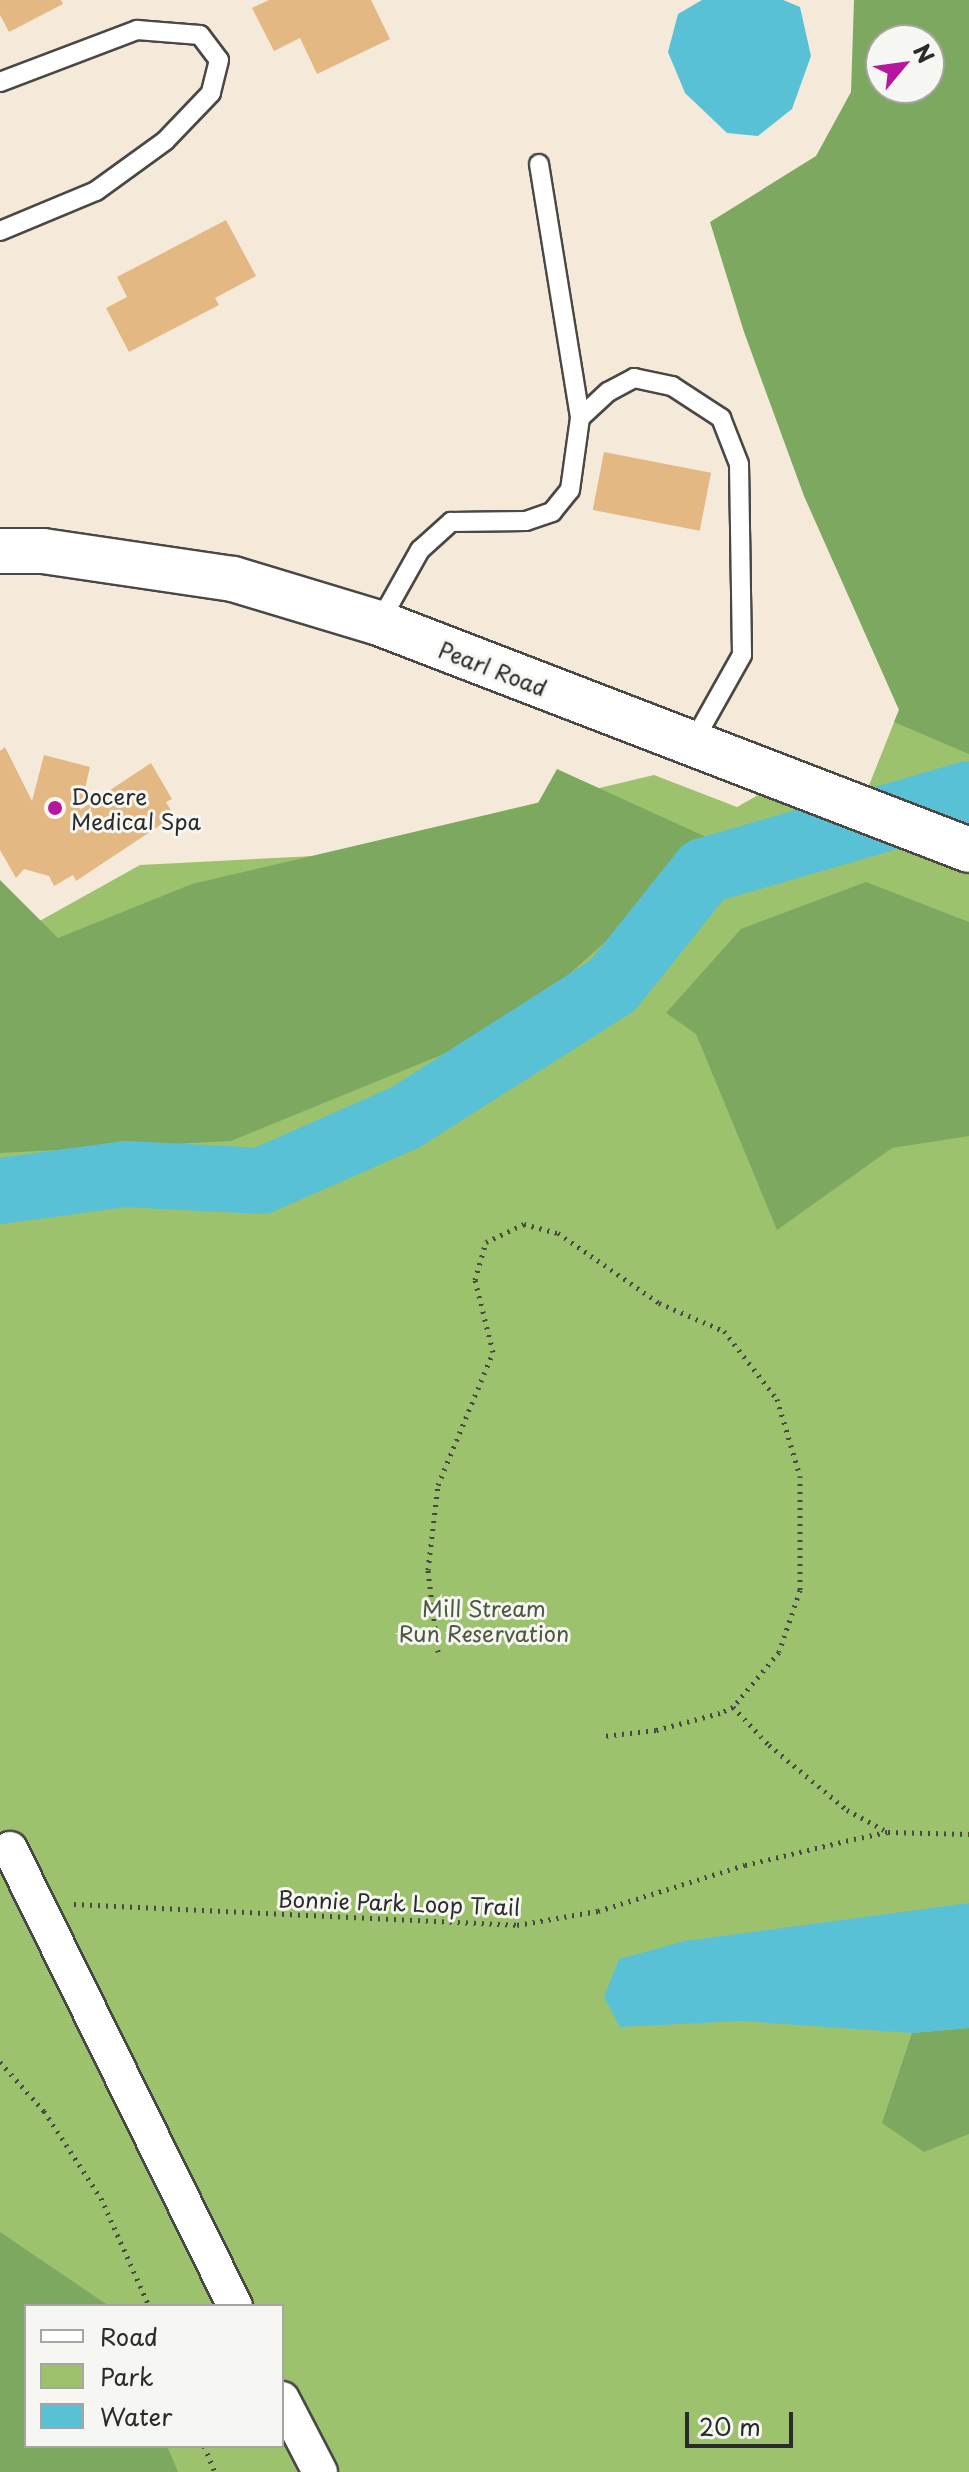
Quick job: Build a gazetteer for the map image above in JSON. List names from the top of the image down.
{
  "streets": {
    "main road": ["Pearl Road"],
    "path": ["Bonnie Park Loop Trail"]
  },
  "parks": ["Mill Stream Run Reservation"],
  "places": ["Docere Medical Spa"],
  "legend": ["Road", "Park", "Water"],
  "scale_bar": "20 m",
  "north": "top right"
}
